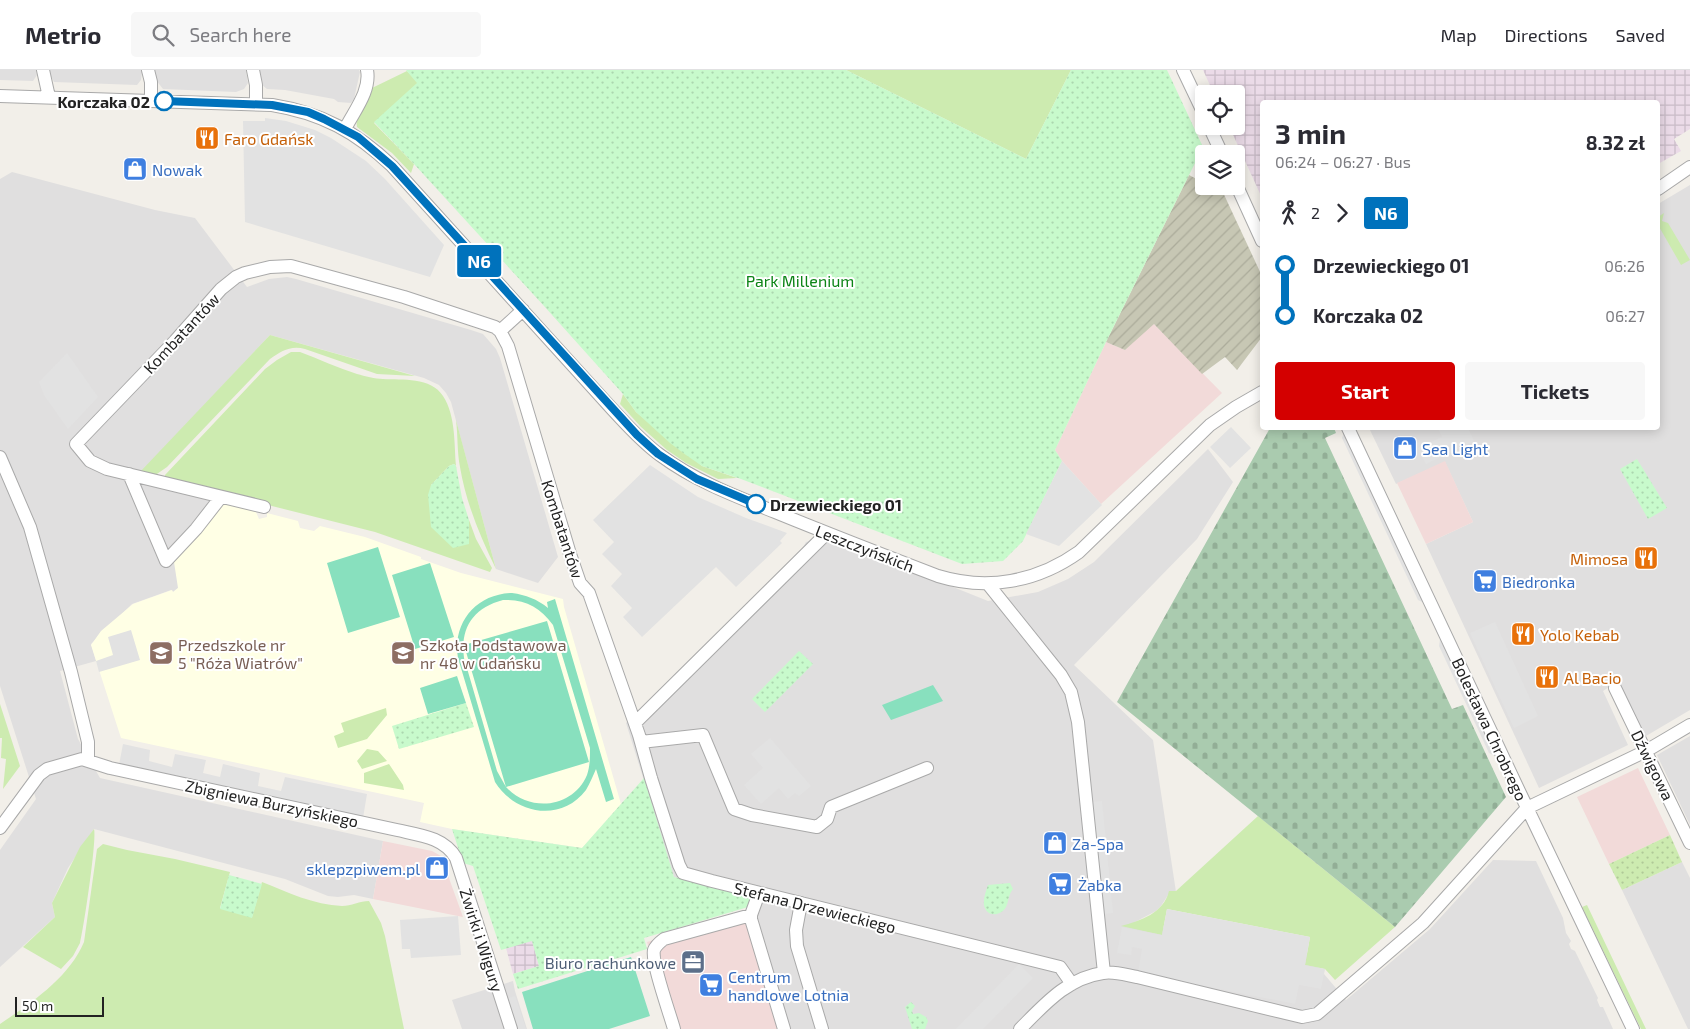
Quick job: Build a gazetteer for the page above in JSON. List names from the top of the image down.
{
  "streets": {
    "street": [
      "Kombatantów",
      "Leszczyńskich",
      "Bolesława Chrobrego",
      "Dźwigowa",
      "Zbigniewa Burzyńskiego",
      "Stefana Drzewieckiego",
      "Żwirki i Wigury"
    ]
  },
  "crossings": [
    ["Kombatantów", "Stefana Drzewieckiego"],
    ["Zbigniewa Burzyńskiego", "Żwirki i Wigury"]
  ],
  "parks": ["Park Millenium"],
  "places": {
    "other": ["Korczaka 02", "Drzewieckiego 01"],
    "restaurant": [
      "Faro Gdańsk",
      "Mimosa",
      "Yolo Kebab",
      "Al Bacio"
    ],
    "shop": [
      "Nowak",
      "Sea Light",
      "Za-Spa",
      "sklepzpiwem.pl"
    ],
    "supermarket": ["Biedronka", "Żabka", "Centrum handlowe Lotnia"],
    "school or university": ["Przedszkole nr 5 \"Róża Wiatrów\"", "Szkoła Podstawowa nr 48 w Gdańsku"],
    "office": ["Biuro rachunkowe"]
  },
  "lines": ["bus line N6"],
  "scale_bar": "50 m",
  "page": {
    "header": "Metrio",
    "search": "Search here",
    "nav": ["Map", "Directions", "Saved"],
    "on_map": "N6",
    "heading": ["3 min", "06:24 – 06:27 · Bus", "8.32 zł"],
    "legs": ["2", "N6"],
    "list": [
      {
        "name": "Drzewieckiego 01",
        "value": "06:26"
      },
      {
        "name": "Korczaka 02",
        "value": "06:27"
      }
    ],
    "buttons": ["Start", "Tickets"],
    "scale": "50 m"
  }
}
